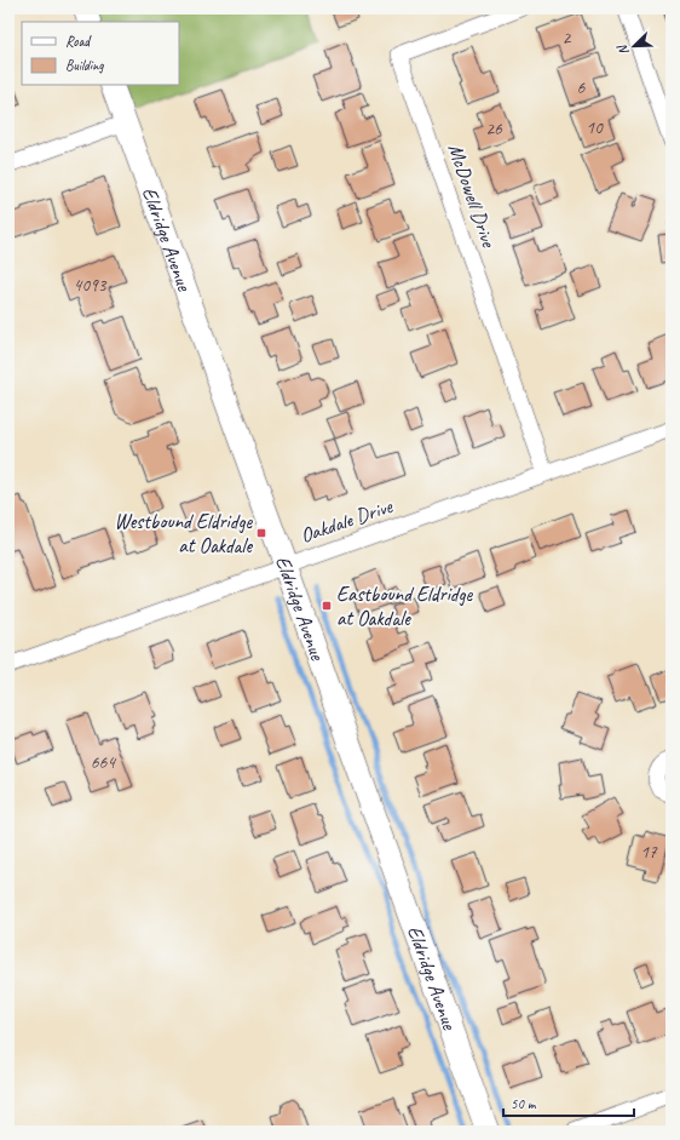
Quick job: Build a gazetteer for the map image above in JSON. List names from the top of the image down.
{
  "streets": {
    "street": ["McDowell Drive", "Eldridge Avenue", "Oakdale Drive"]
  },
  "crossings": [
    ["McDowell Drive", "Oakdale Drive"],
    ["Eldridge Avenue", "Oakdale Drive"]
  ],
  "places": {
    "transit": ["Westbound Eldridge at Oakdale", "Eastbound Eldridge at Oakdale"]
  },
  "house_numbers": [
    "2",
    "6",
    "10",
    "26",
    "4093",
    "664",
    "17"
  ],
  "legend": ["Road", "Building"],
  "scale_bar": "50 m",
  "north": "bottom left"
}
